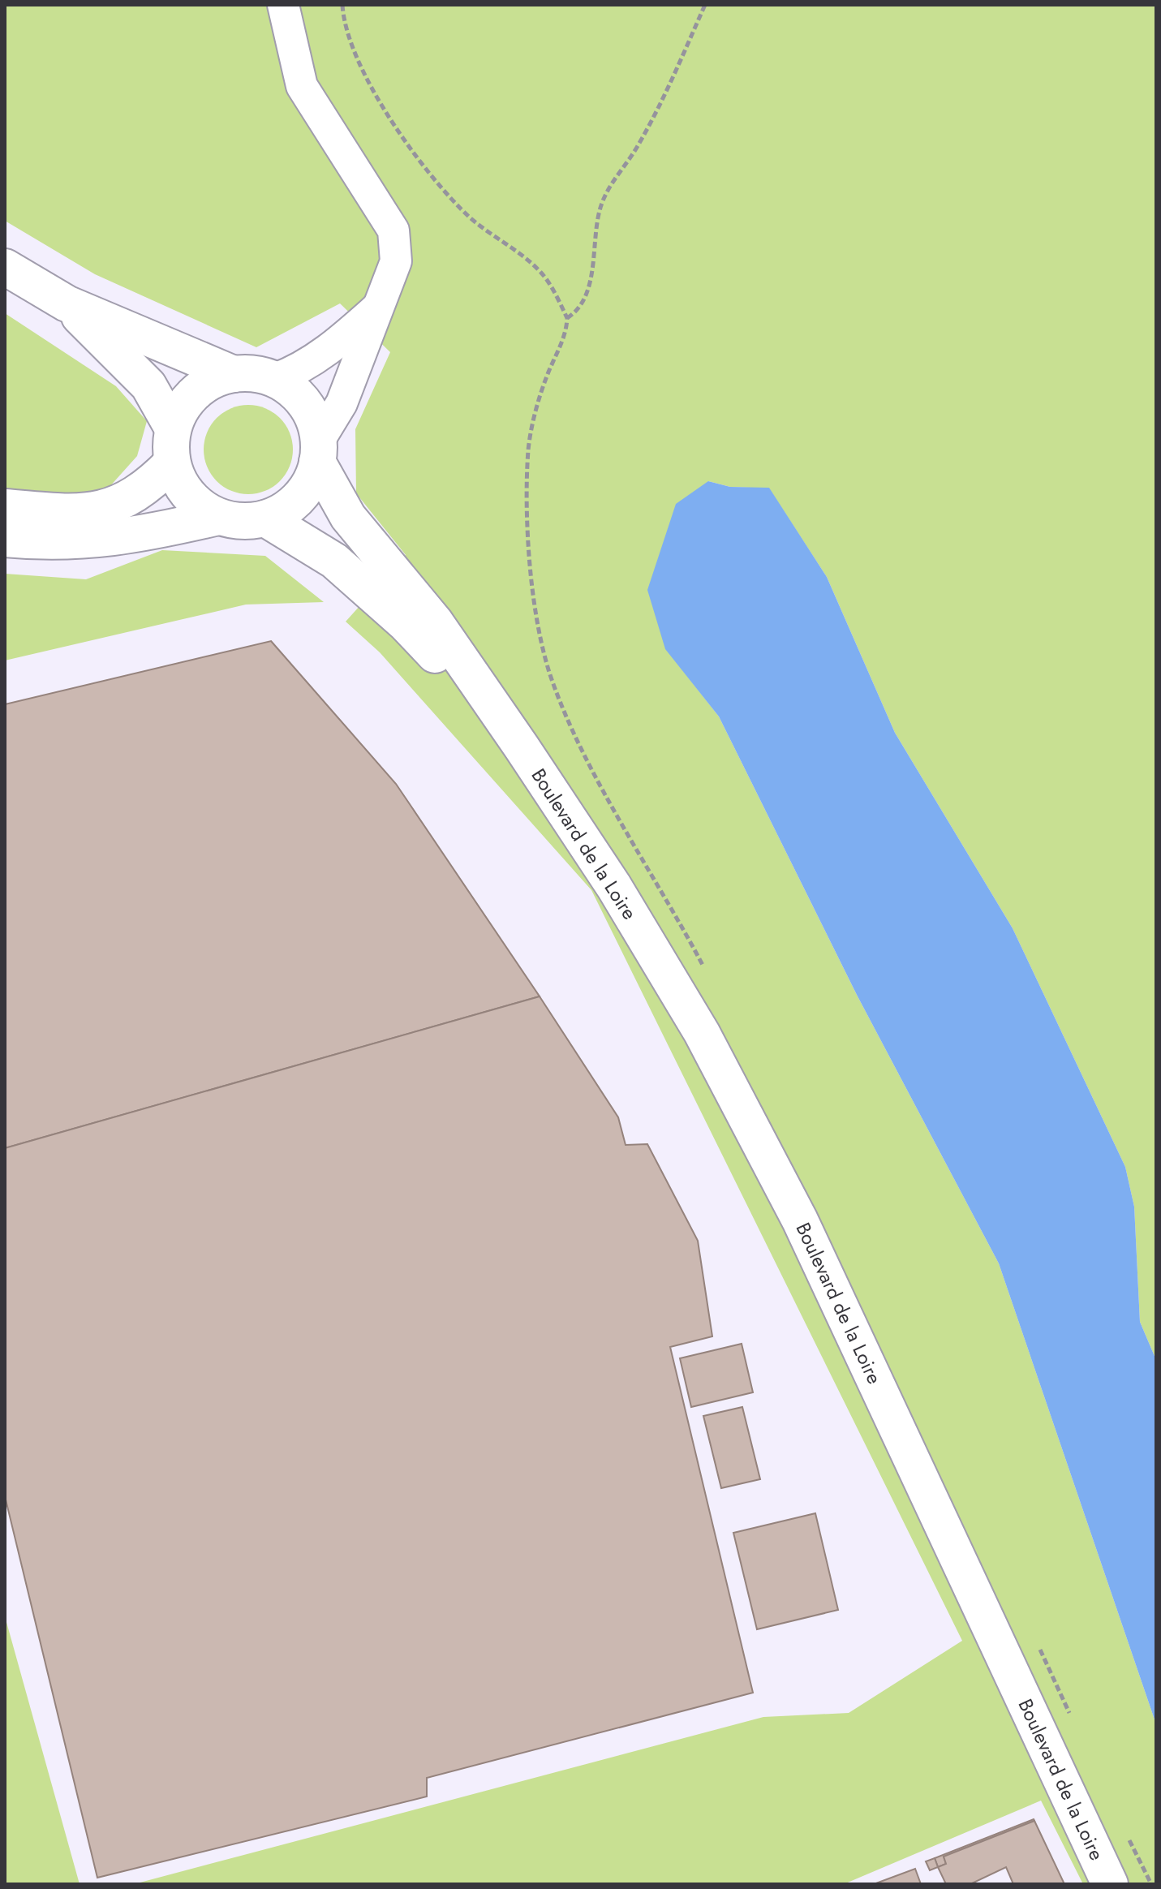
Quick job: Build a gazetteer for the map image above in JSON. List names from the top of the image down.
{
  "streets": {
    "main road": ["Boulevard de la Loire"]
  }
}
